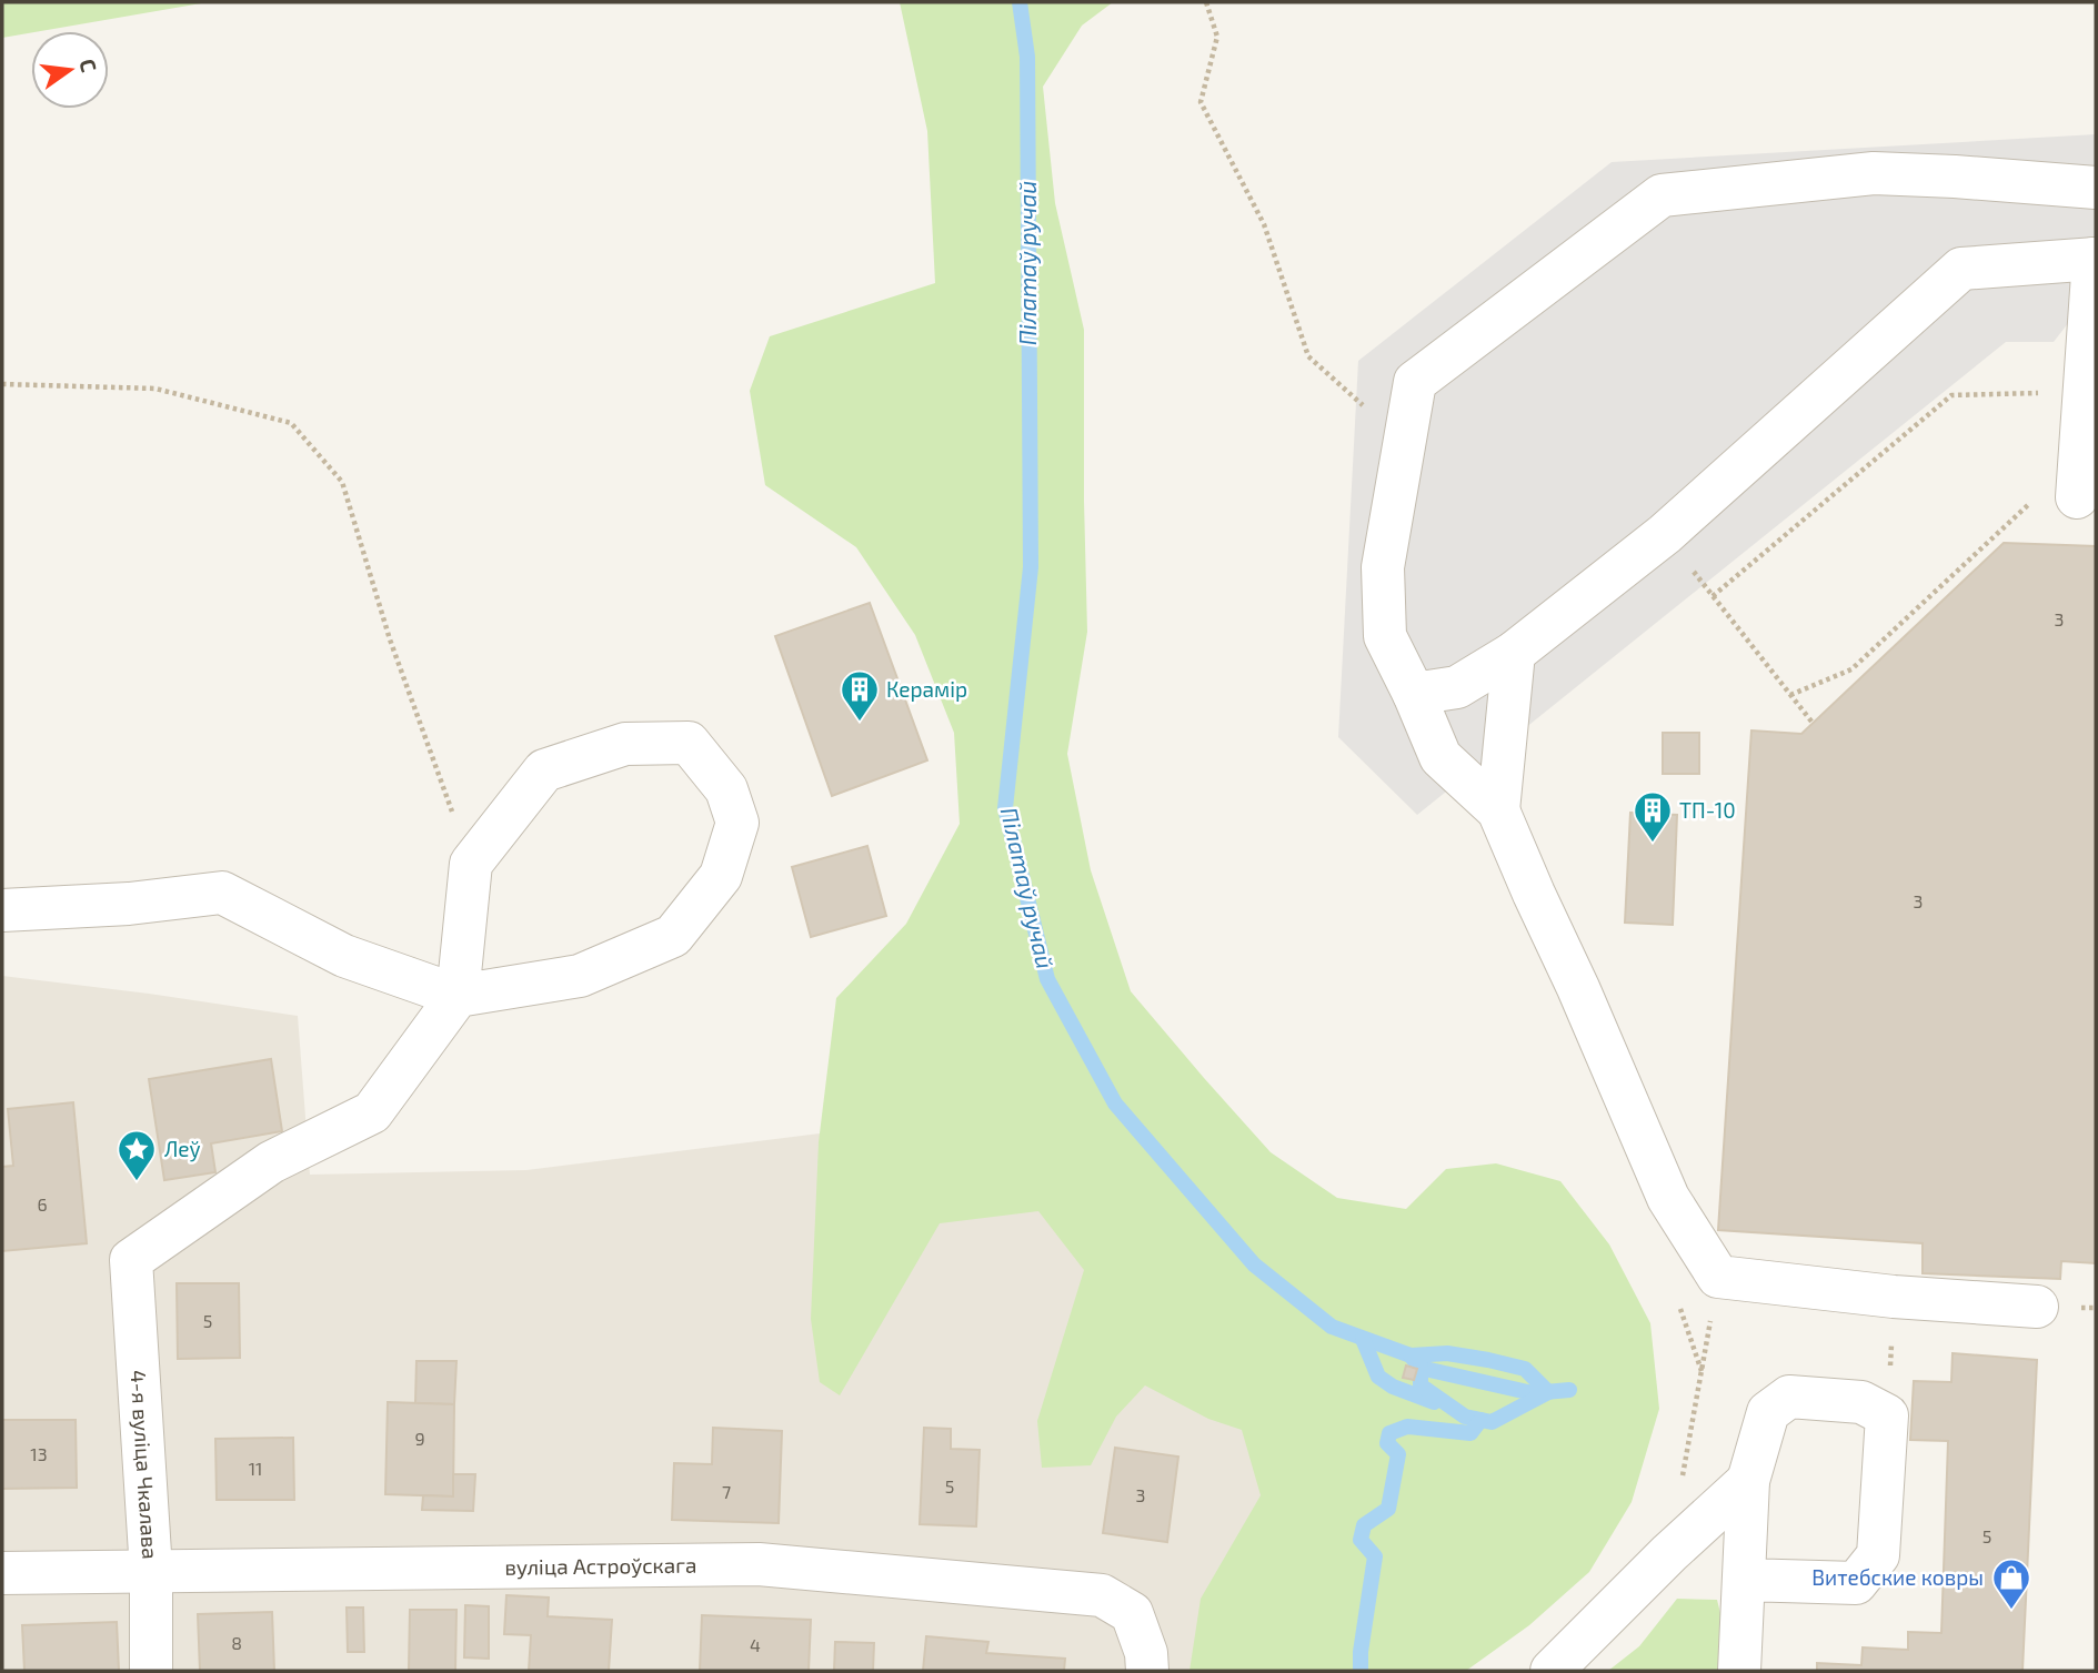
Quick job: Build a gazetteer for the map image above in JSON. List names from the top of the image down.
{
  "streets": {
    "street": ["4-я вуліца Чкалава", "вуліца Астроўскага"]
  },
  "crossings": [
    ["4-я вуліца Чкалава", "вуліца Астроўскага"]
  ],
  "water": ["Пілатаў ручай"],
  "places": {
    "building": ["Керамір", "ТП-10"],
    "place": ["Леў"],
    "shop": ["Витебские ковры"]
  },
  "house_numbers": [
    "3",
    "3",
    "6",
    "5",
    "9",
    "13",
    "11",
    "5",
    "7",
    "3",
    "5",
    "8",
    "4"
  ],
  "north": "right"
}
